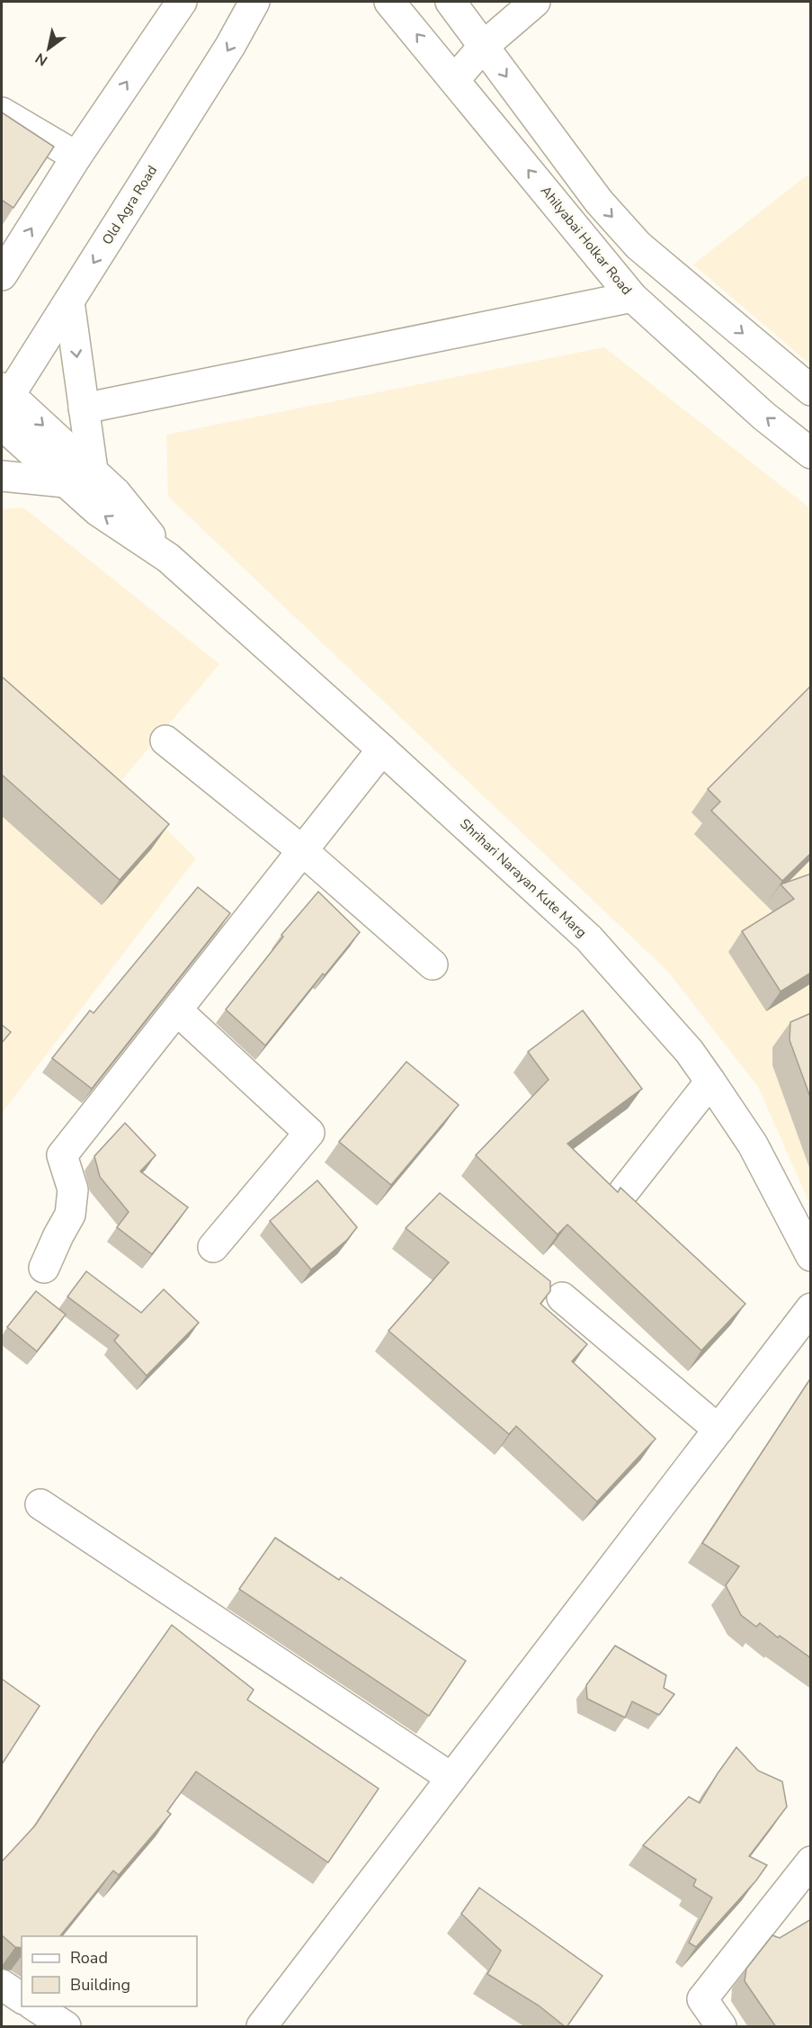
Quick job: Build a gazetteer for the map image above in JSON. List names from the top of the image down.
{
  "streets": {
    "street": ["Old Agra Road", "Ahilyabai Holkar Road", "Shrihari Narayan Kute Marg"]
  },
  "crossings": [
    ["Old Agra Road", "Shrihari Narayan Kute Marg"]
  ],
  "legend": ["Road", "Building"],
  "north": "bottom left"
}
